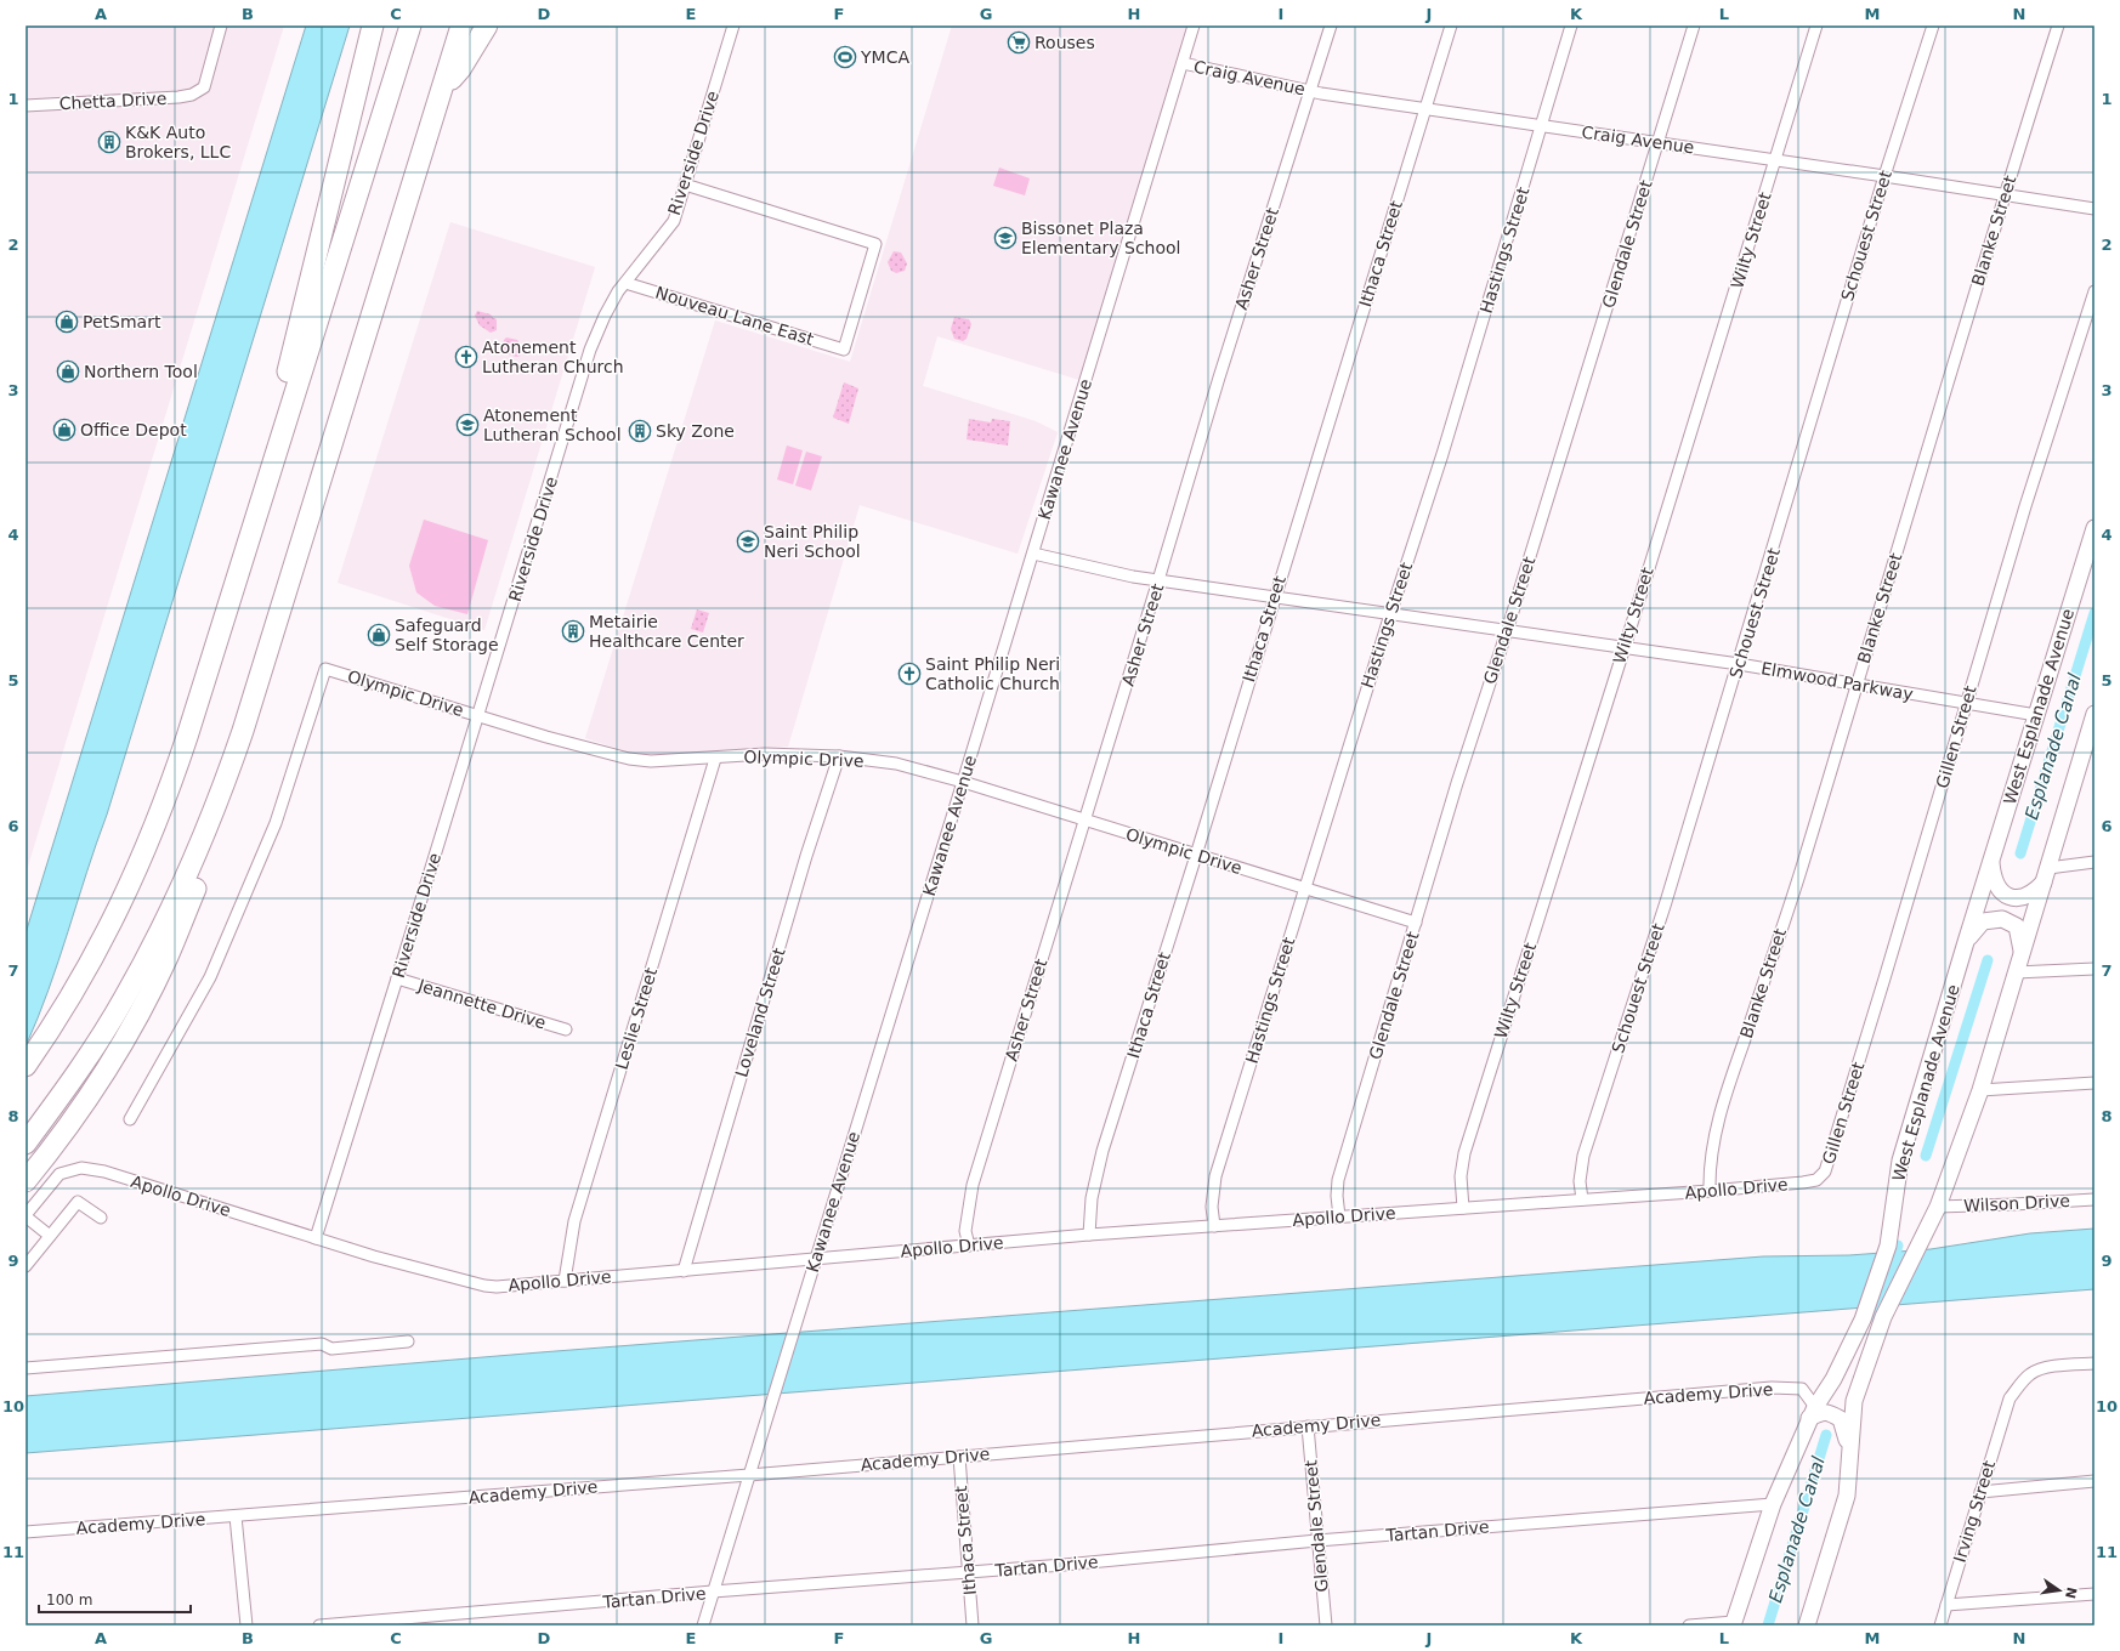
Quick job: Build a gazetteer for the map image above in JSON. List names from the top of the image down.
{
  "streets": {
    "main road": ["West Esplanade Avenue"],
    "street": [
      "Craig Avenue",
      "Chetta Drive",
      "Riverside Drive",
      "Blanke Street",
      "Schouest Street",
      "Wilty Street",
      "Glendale Street",
      "Hastings Street",
      "Ithaca Street",
      "Asher Street",
      "Nouveau Lane East",
      "Kawanee Avenue",
      "Elmwood Parkway",
      "Olympic Drive",
      "Gillen Street",
      "Jeannette Drive",
      "Loveland Street",
      "Leslie Street",
      "Apollo Drive",
      "Wilson Drive",
      "Academy Drive",
      "Irving Street",
      "Tartan Drive"
    ]
  },
  "crossings": [
    ["Craig Avenue", "Blanke Street"],
    ["Craig Avenue", "Schouest Street"],
    ["Craig Avenue", "Wilty Street"],
    ["Craig Avenue", "Glendale Street"],
    ["Craig Avenue", "Hastings Street"],
    ["Craig Avenue", "Ithaca Street"],
    ["Craig Avenue", "Asher Street"],
    ["Craig Avenue", "Kawanee Avenue"],
    ["Riverside Drive", "Nouveau Lane East"],
    ["Riverside Drive", "Olympic Drive"],
    ["Riverside Drive", "Jeannette Drive"],
    ["Riverside Drive", "Apollo Drive"],
    ["Blanke Street", "Elmwood Parkway"],
    ["Blanke Street", "Apollo Drive"],
    ["Schouest Street", "Elmwood Parkway"],
    ["Schouest Street", "Apollo Drive"],
    ["Wilty Street", "Elmwood Parkway"],
    ["Wilty Street", "Apollo Drive"],
    ["Glendale Street", "Elmwood Parkway"],
    ["Glendale Street", "Olympic Drive"],
    ["Glendale Street", "Apollo Drive"],
    ["Glendale Street", "Academy Drive"],
    ["Glendale Street", "Tartan Drive"],
    ["Hastings Street", "Elmwood Parkway"],
    ["Hastings Street", "Olympic Drive"],
    ["Hastings Street", "Apollo Drive"],
    ["Ithaca Street", "Elmwood Parkway"],
    ["Ithaca Street", "Olympic Drive"],
    ["Ithaca Street", "Apollo Drive"],
    ["Ithaca Street", "Academy Drive"],
    ["Ithaca Street", "Tartan Drive"],
    ["Asher Street", "Elmwood Parkway"],
    ["Asher Street", "Olympic Drive"],
    ["Asher Street", "Apollo Drive"],
    ["Kawanee Avenue", "Elmwood Parkway"],
    ["Kawanee Avenue", "Olympic Drive"],
    ["Kawanee Avenue", "Apollo Drive"],
    ["Kawanee Avenue", "Academy Drive"],
    ["Kawanee Avenue", "Tartan Drive"],
    ["Elmwood Parkway", "West Esplanade Avenue"],
    ["Elmwood Parkway", "Gillen Street"],
    ["Olympic Drive", "Loveland Street"],
    ["Olympic Drive", "Leslie Street"],
    ["West Esplanade Avenue", "Academy Drive"],
    ["West Esplanade Avenue", "Tartan Drive"],
    ["Gillen Street", "Apollo Drive"],
    ["Loveland Street", "Apollo Drive"],
    ["Leslie Street", "Apollo Drive"]
  ],
  "water": ["Esplanade Canal"],
  "places": {
    "supermarket": ["Rouses"],
    "sports": ["YMCA"],
    "building": ["K&K Auto Brokers, LLC", "Sky Zone", "Metairie Healthcare Center"],
    "school or university": ["Bissonet Plaza Elementary School", "Atonement Lutheran School", "Saint Philip Neri School"],
    "shop": [
      "PetSmart",
      "Northern Tool",
      "Office Depot",
      "Safeguard Self Storage"
    ],
    "church": ["Atonement Lutheran Church", "Saint Philip Neri Catholic Church"]
  },
  "scale_bar": "100 m",
  "north": "right",
  "grid": {
    "columns": [
      "A",
      "B",
      "C",
      "D",
      "E",
      "F",
      "G",
      "H",
      "I",
      "J",
      "K",
      "L",
      "M",
      "N"
    ],
    "rows": [
      "1",
      "2",
      "3",
      "4",
      "5",
      "6",
      "7",
      "8",
      "9",
      "10",
      "11"
    ]
  }
}
